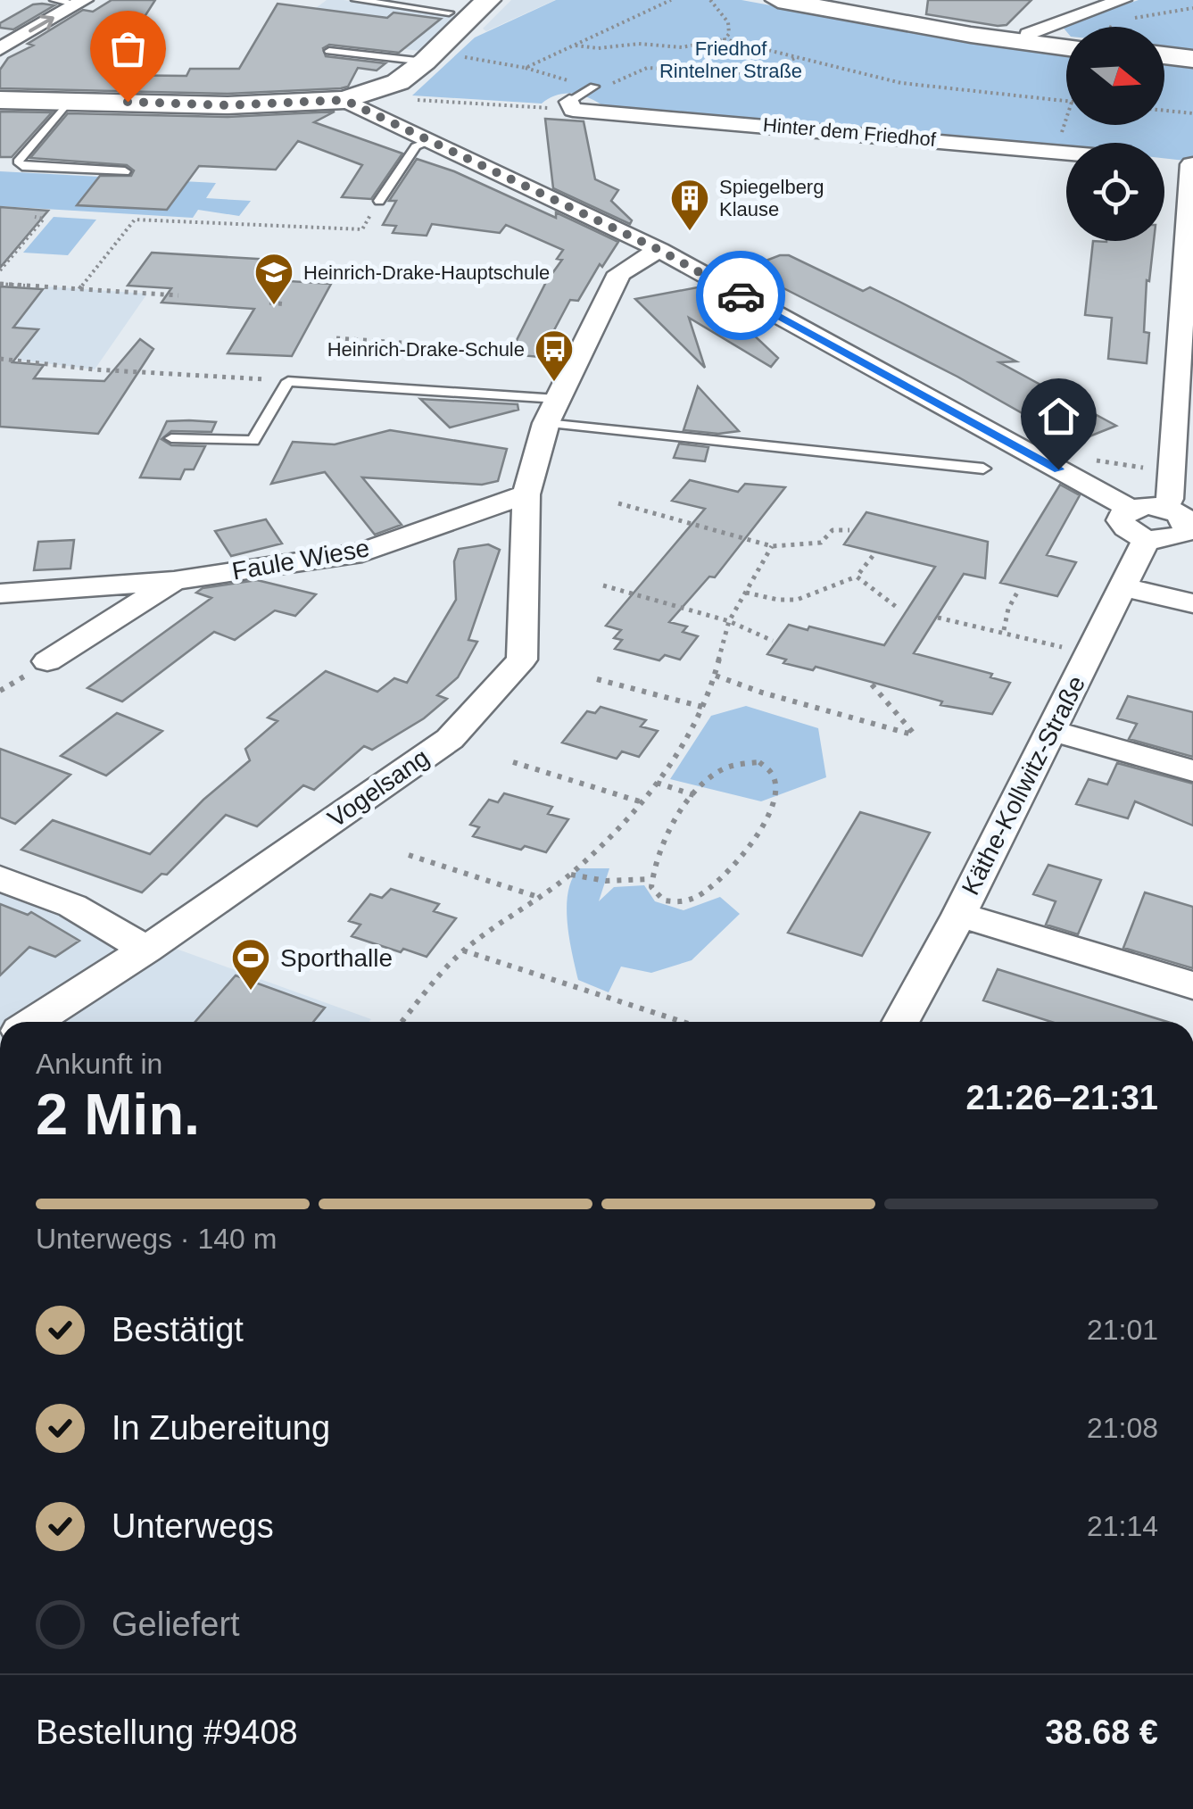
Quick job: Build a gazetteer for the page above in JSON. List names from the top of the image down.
{
  "streets": {
    "street": [
      "Hinter dem Friedhof",
      "Faule Wiese",
      "Käthe-Kollwitz-Straße",
      "Vogelsang"
    ]
  },
  "crossings": [
    ["Faule Wiese", "Vogelsang"]
  ],
  "parks": ["Friedhof Rintelner Straße"],
  "places": {
    "building": ["Spiegelberg Klause"],
    "school or university": ["Heinrich-Drake-Hauptschule"],
    "bus stop": ["Heinrich-Drake-Schule"],
    "sports": ["Sporthalle"]
  },
  "north": "right",
  "page": {
    "heading": ["2 Min.", "Ankunft in", "21:26–21:31"],
    "panel": ["Bestellung #9408", "38.68 €"],
    "bar": "Unterwegs · 140 m",
    "list": [
      ["Bestätigt", "21:01"],
      ["In Zubereitung", "21:08"],
      ["Unterwegs", "21:14"],
      "Geliefert"
    ]
  }
}
